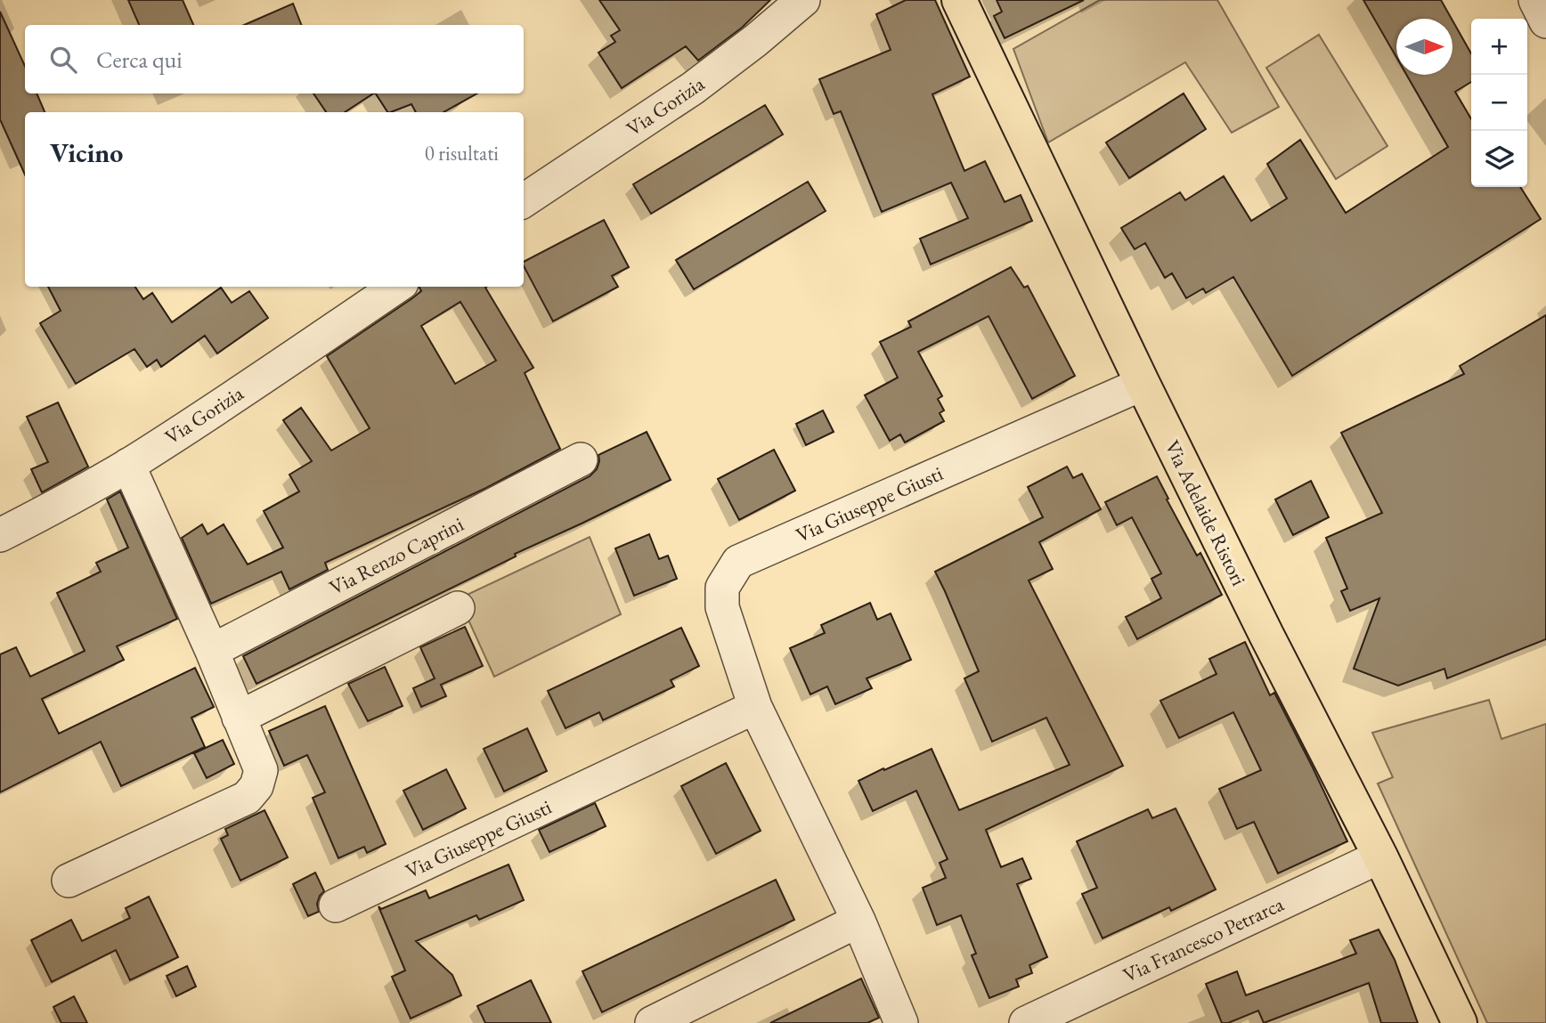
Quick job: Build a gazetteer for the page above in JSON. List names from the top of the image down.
{
  "streets": {
    "main road": ["Via Adelaide Ristori"],
    "street": [
      "Via Gorizia",
      "Via Giuseppe Giusti",
      "Via Renzo Caprini",
      "Via Francesco Petrarca"
    ]
  },
  "crossings": [
    ["Via Giuseppe Giusti", "Via Adelaide Ristori"],
    ["Via Adelaide Ristori", "Via Francesco Petrarca"]
  ],
  "north": "right",
  "page": {
    "map_buttons": ["+", "−"],
    "search": "Cerca qui",
    "heading": ["Vicino", "0 risultati"]
  }
}
